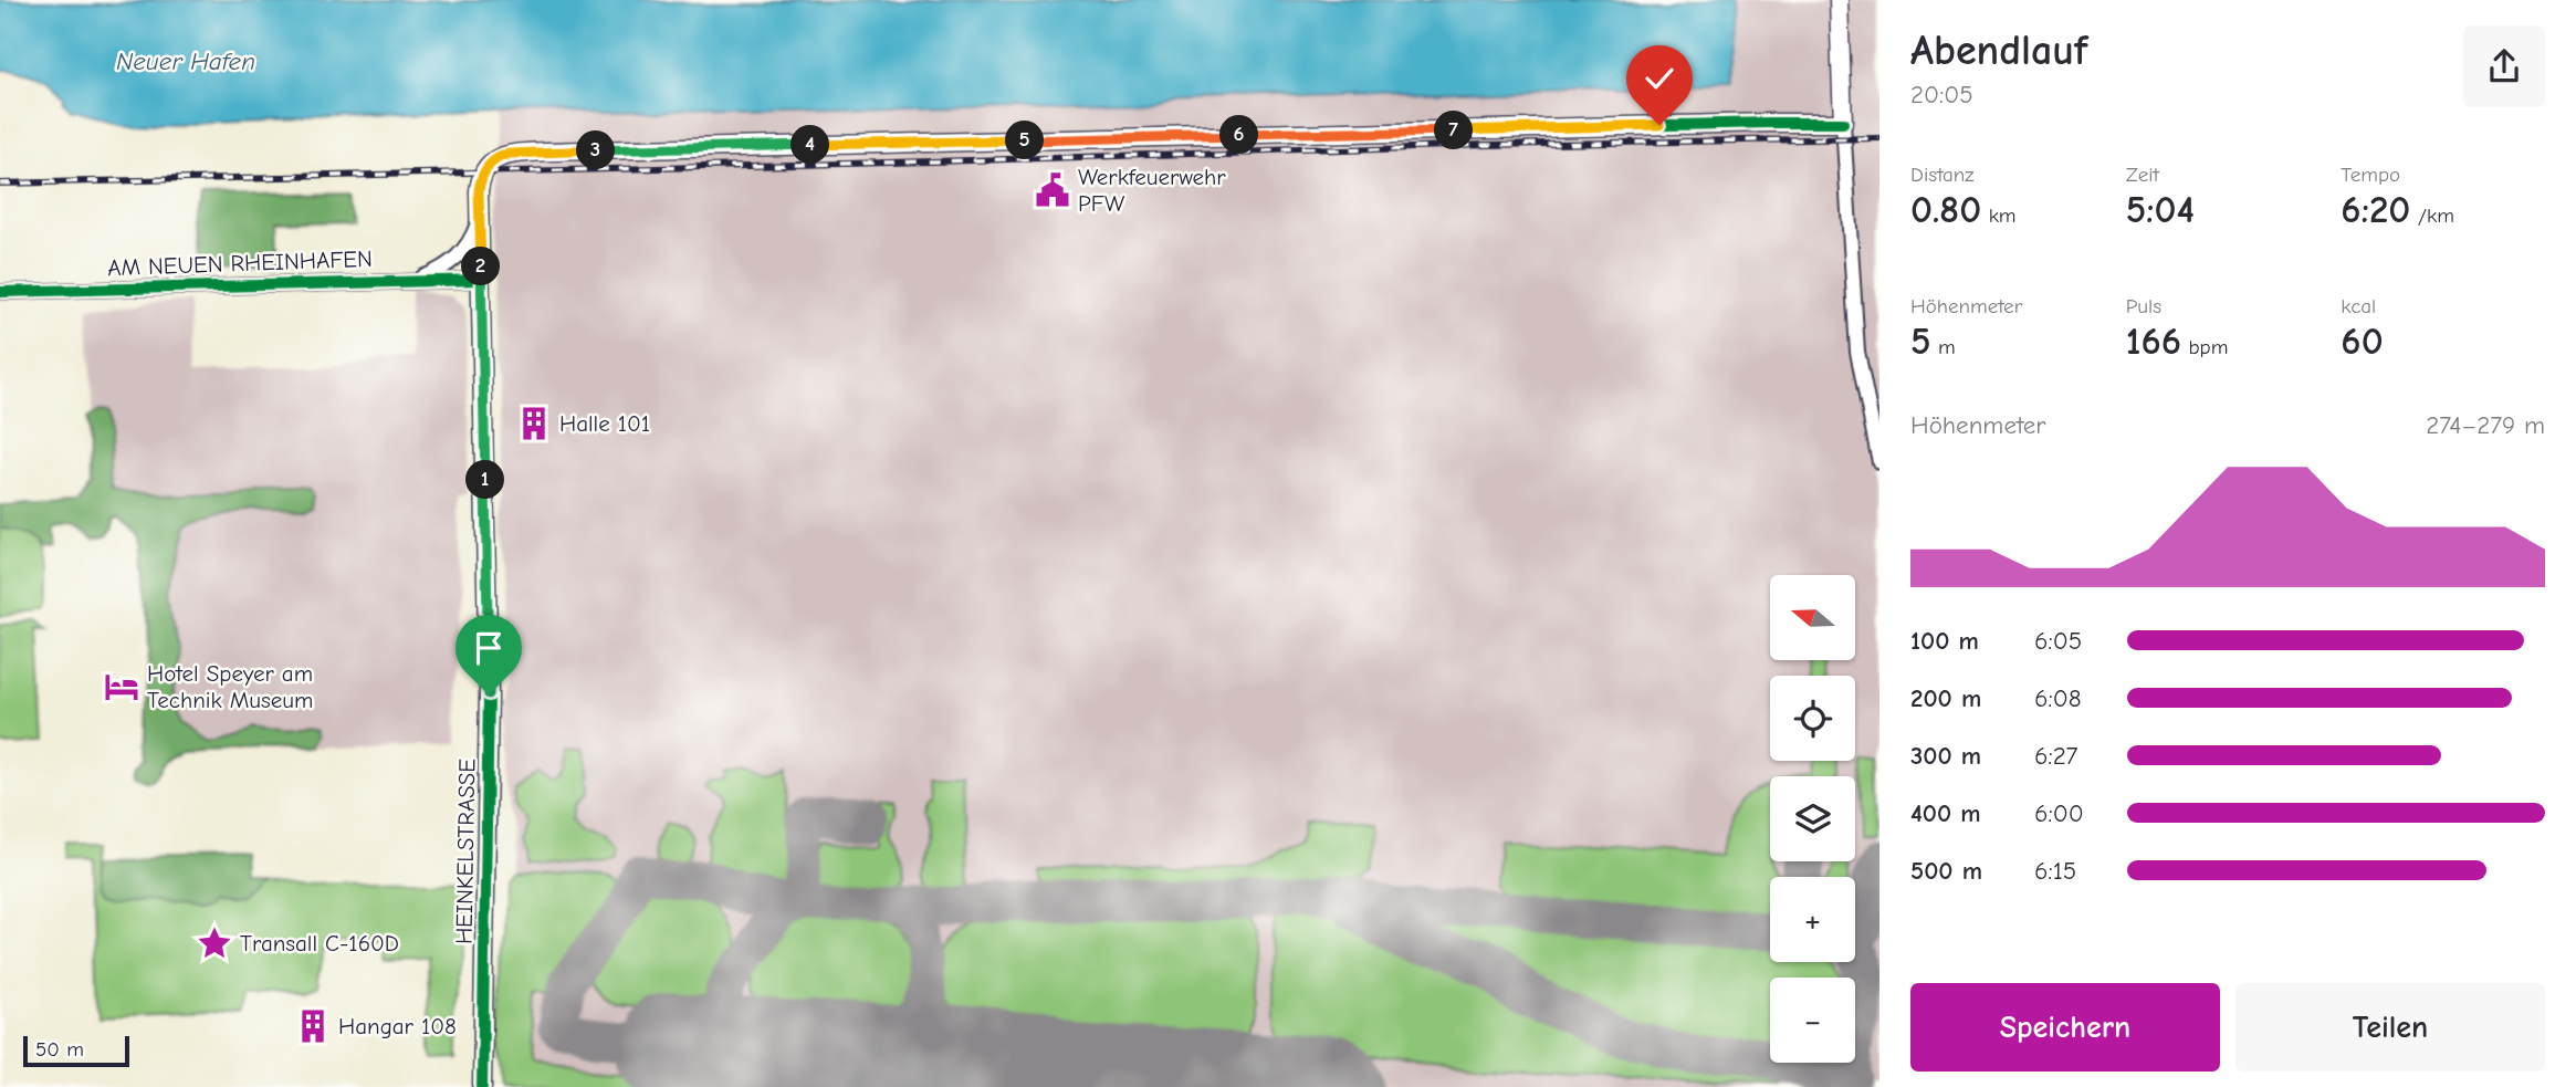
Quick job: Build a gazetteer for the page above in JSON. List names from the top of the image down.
{
  "streets": {
    "street": ["AM NEUEN RHEINHAFEN", "HEINKELSTRASSE"]
  },
  "crossings": [
    ["AM NEUEN RHEINHAFEN", "HEINKELSTRASSE"]
  ],
  "water": ["Neuer Hafen"],
  "places": {
    "public building": ["Werkfeuerwehr PFW"],
    "building": ["Halle 101", "Hangar 108"],
    "hotel": ["Hotel Speyer am Technik Museum"],
    "place": ["Transall C-160D"]
  },
  "scale_bar": "50 m",
  "north": "left",
  "page": {
    "heading": ["Abendlauf", "20:05"],
    "pins": [
      "7",
      "6",
      "5",
      "4",
      "3",
      "2",
      "1"
    ],
    "stats": [
      ["Distanz", "0.80 km"],
      ["Zeit", "5:04"],
      ["Tempo", "6:20 /km"],
      ["Höhenmeter", "5 m"],
      ["Puls", "166 bpm"],
      ["kcal", "60"]
    ],
    "chart": ["Höhenmeter", "274–279 m"],
    "map_buttons": ["+", "−"],
    "list": [
      {
        "name": "100 m",
        "note": "6:05"
      },
      {
        "name": "200 m",
        "note": "6:08"
      },
      {
        "name": "300 m",
        "note": "6:27"
      },
      {
        "name": "400 m",
        "note": "6:00"
      },
      {
        "name": "500 m",
        "note": "6:15"
      }
    ],
    "buttons": ["Speichern", "Teilen"],
    "scale": "50 m"
  }
}
